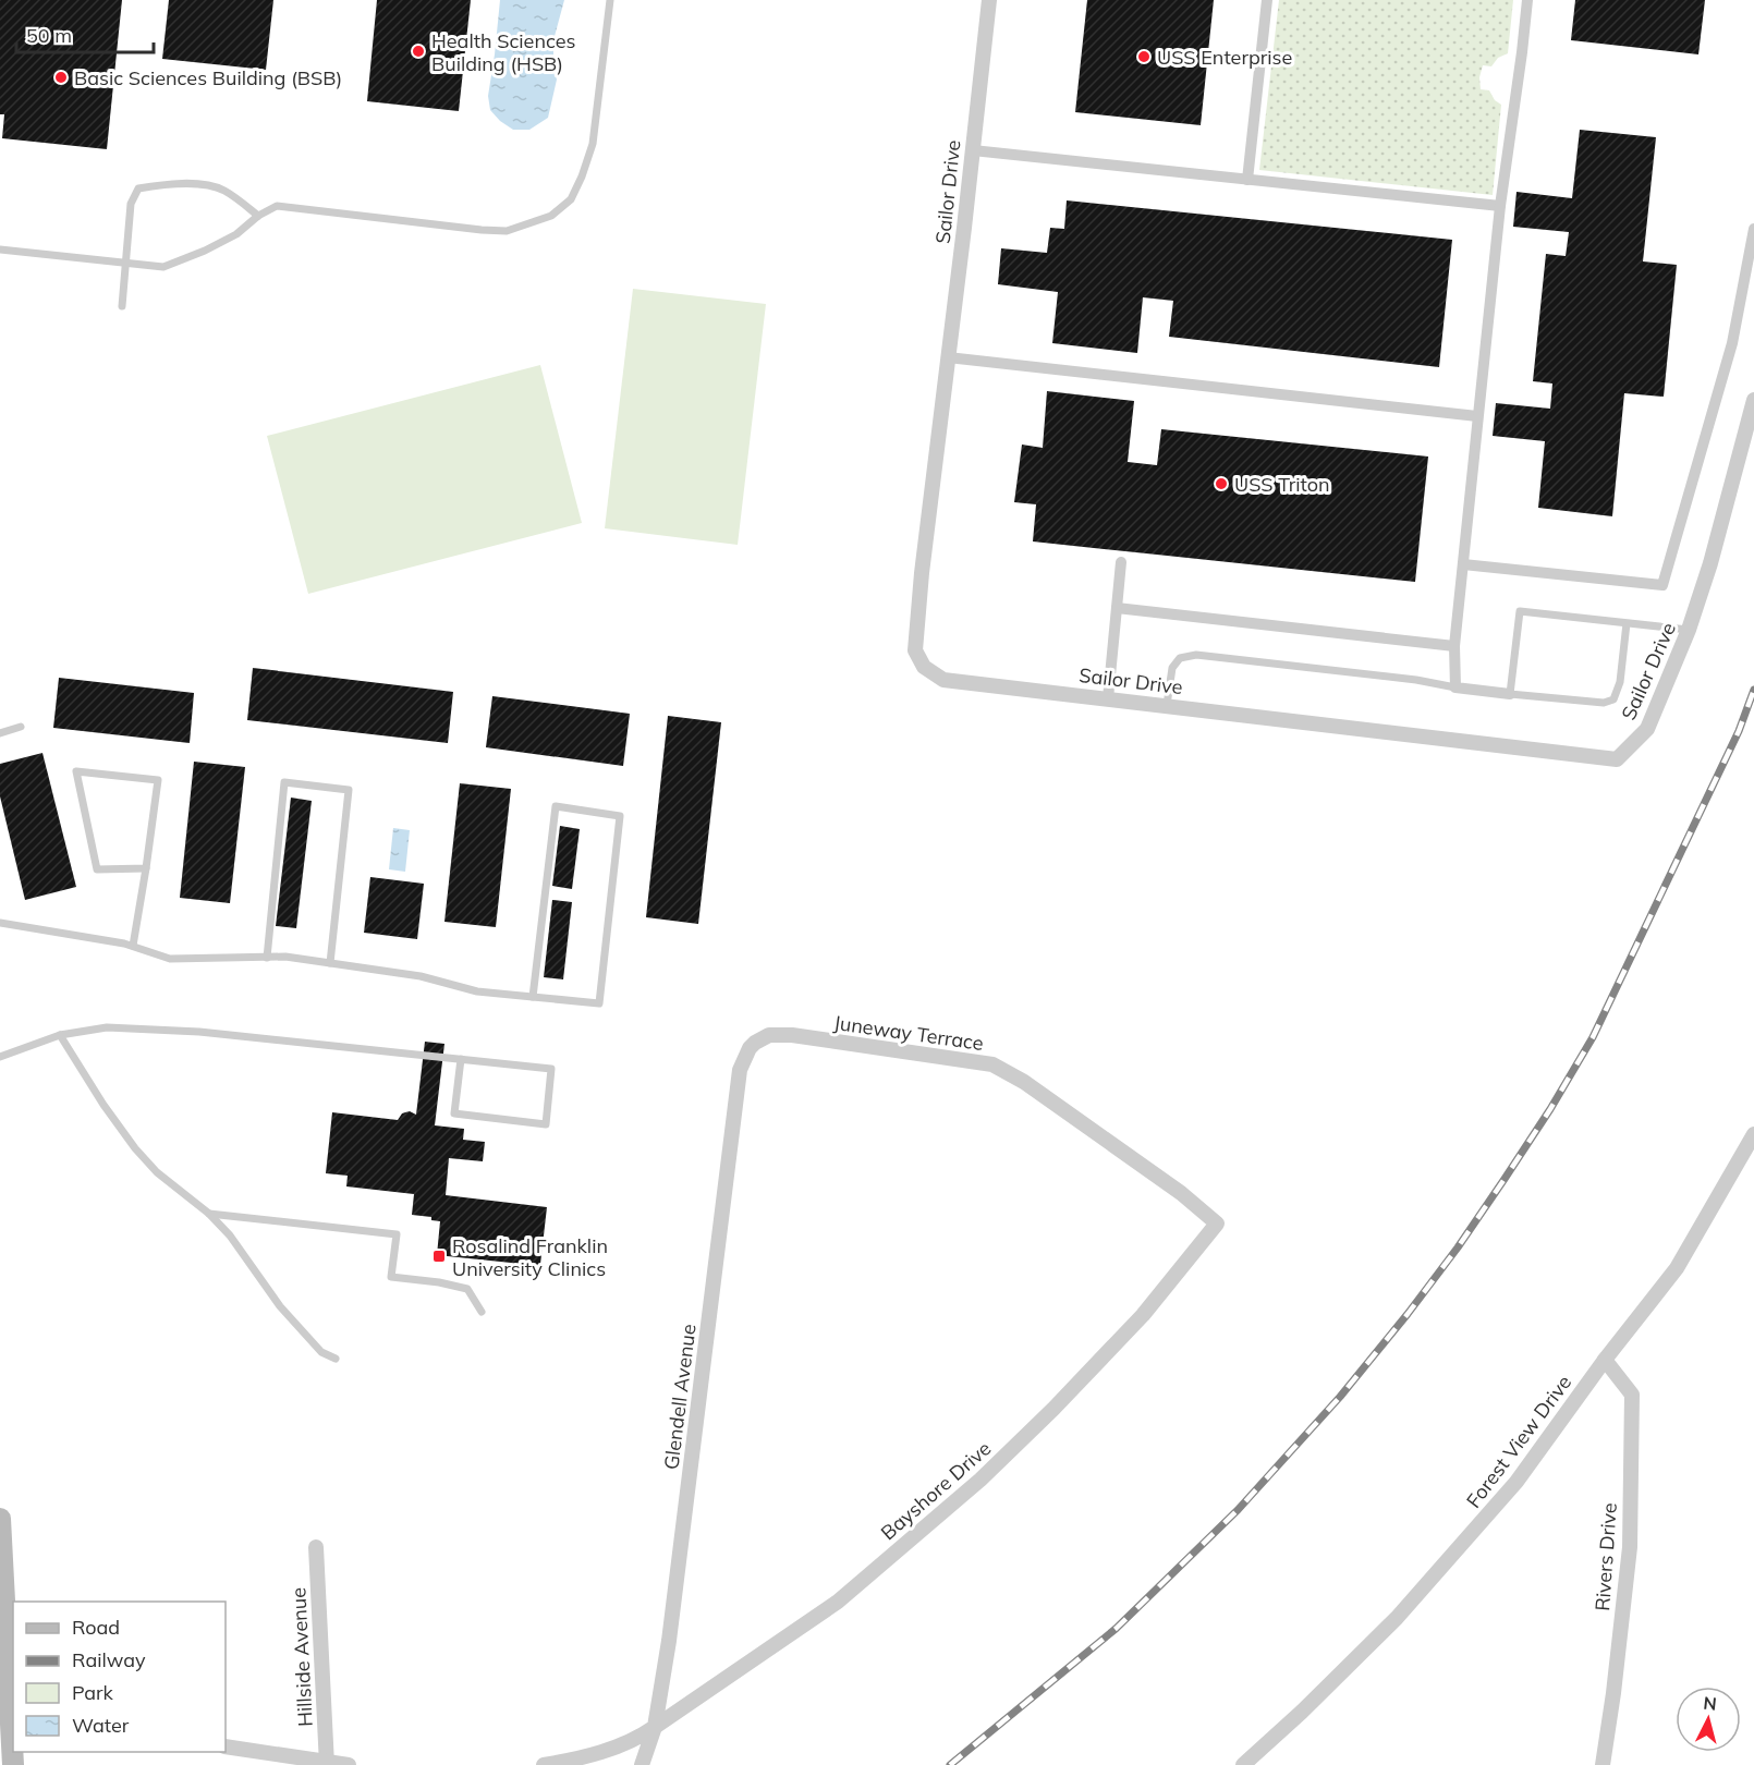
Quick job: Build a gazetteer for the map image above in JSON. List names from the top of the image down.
{
  "streets": {
    "street": [
      "Sailor Drive",
      "Juneway Terrace",
      "Glendell Avenue",
      "Forest View Drive",
      "Bayshore Drive",
      "Rivers Drive",
      "Hillside Avenue"
    ]
  },
  "crossings": [
    ["Juneway Terrace", "Glendell Avenue"],
    ["Juneway Terrace", "Bayshore Drive"],
    ["Glendell Avenue", "Bayshore Drive"],
    ["Forest View Drive", "Rivers Drive"]
  ],
  "places": {
    "other": [
      "Health Sciences Building (HSB)",
      "USS Enterprise",
      "Basic Sciences Building (BSB)",
      "USS Triton"
    ],
    "transit": ["Rosalind Franklin University Clinics"]
  },
  "legend": [
    "Road",
    "Railway",
    "Park",
    "Water"
  ],
  "scale_bar": "50 m",
  "north": "top"
}
